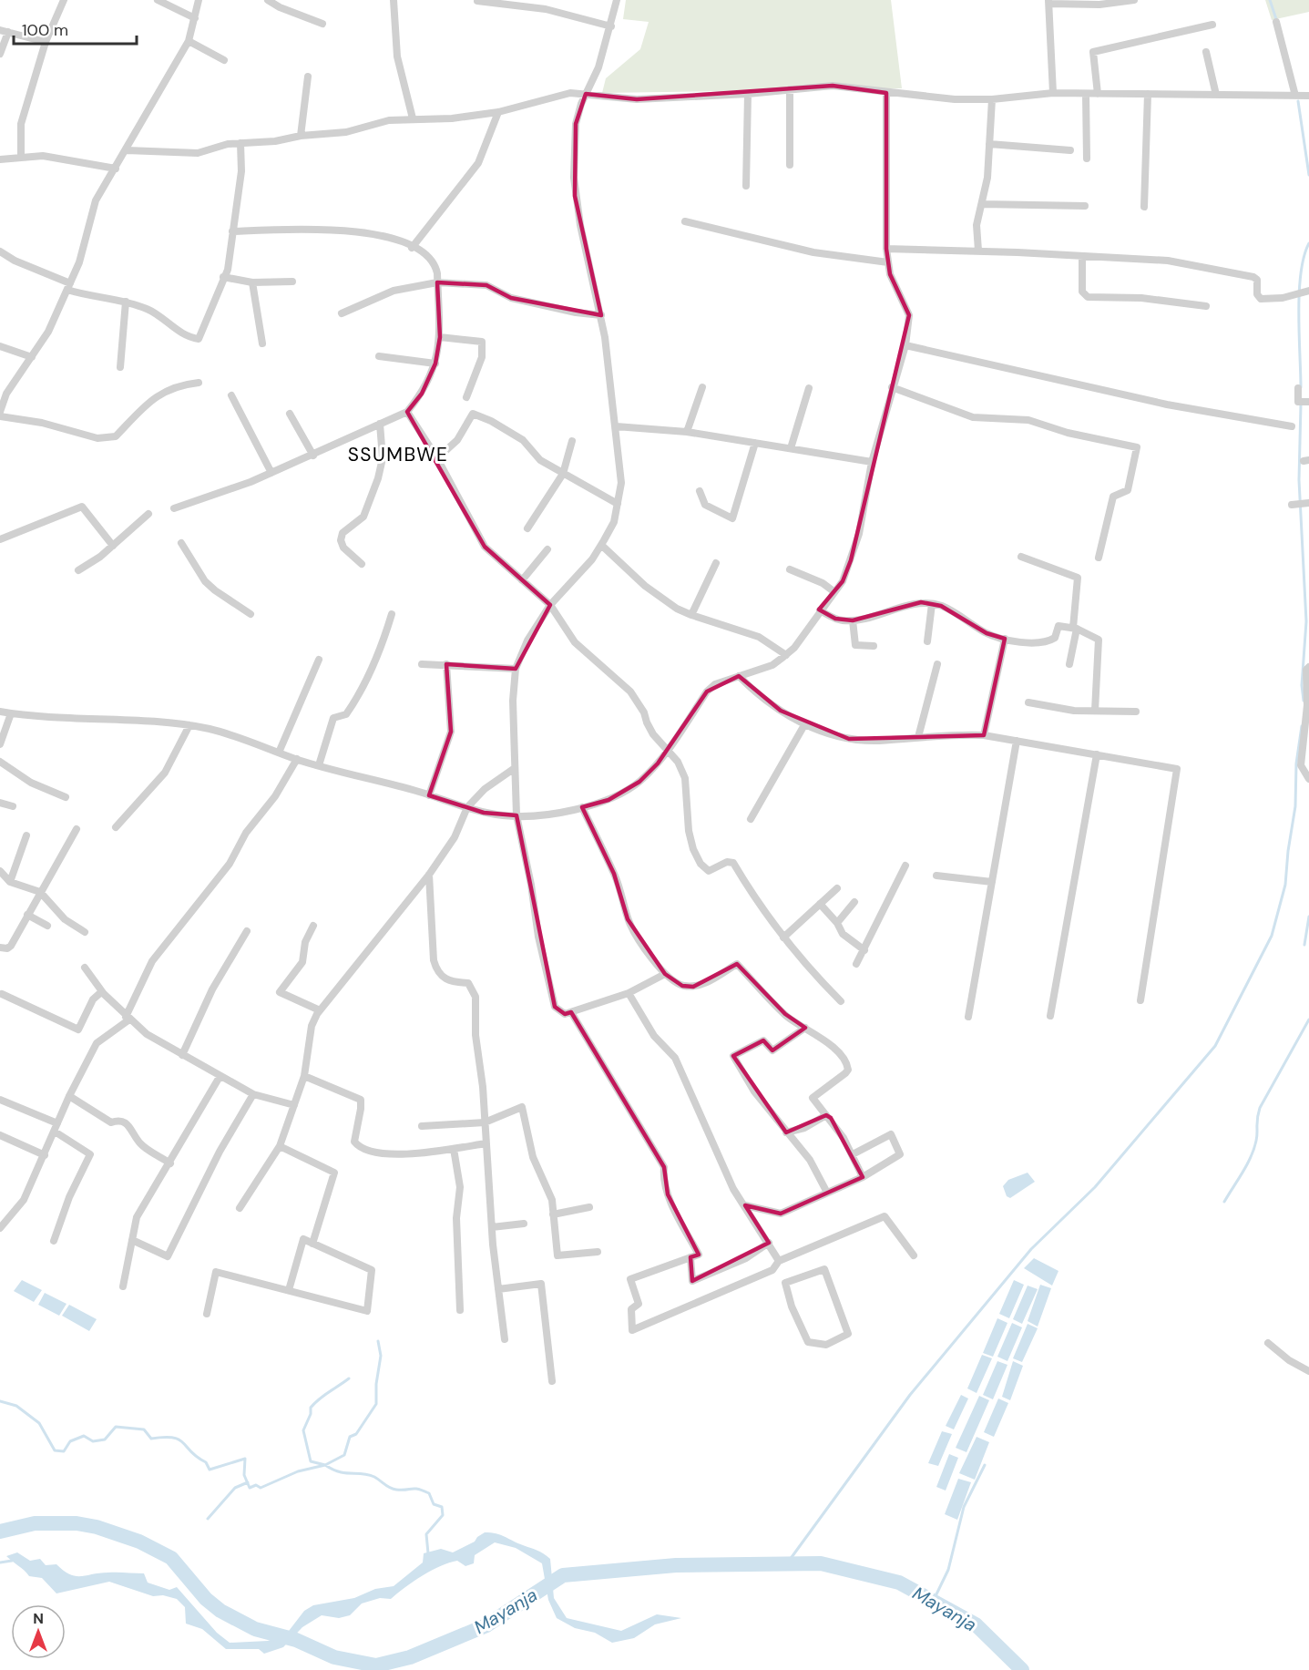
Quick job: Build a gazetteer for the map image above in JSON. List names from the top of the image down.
{
  "districts": ["SSUMBWE"],
  "water": ["Mayanja"],
  "scale_bar": "100 m",
  "north": "top"
}
